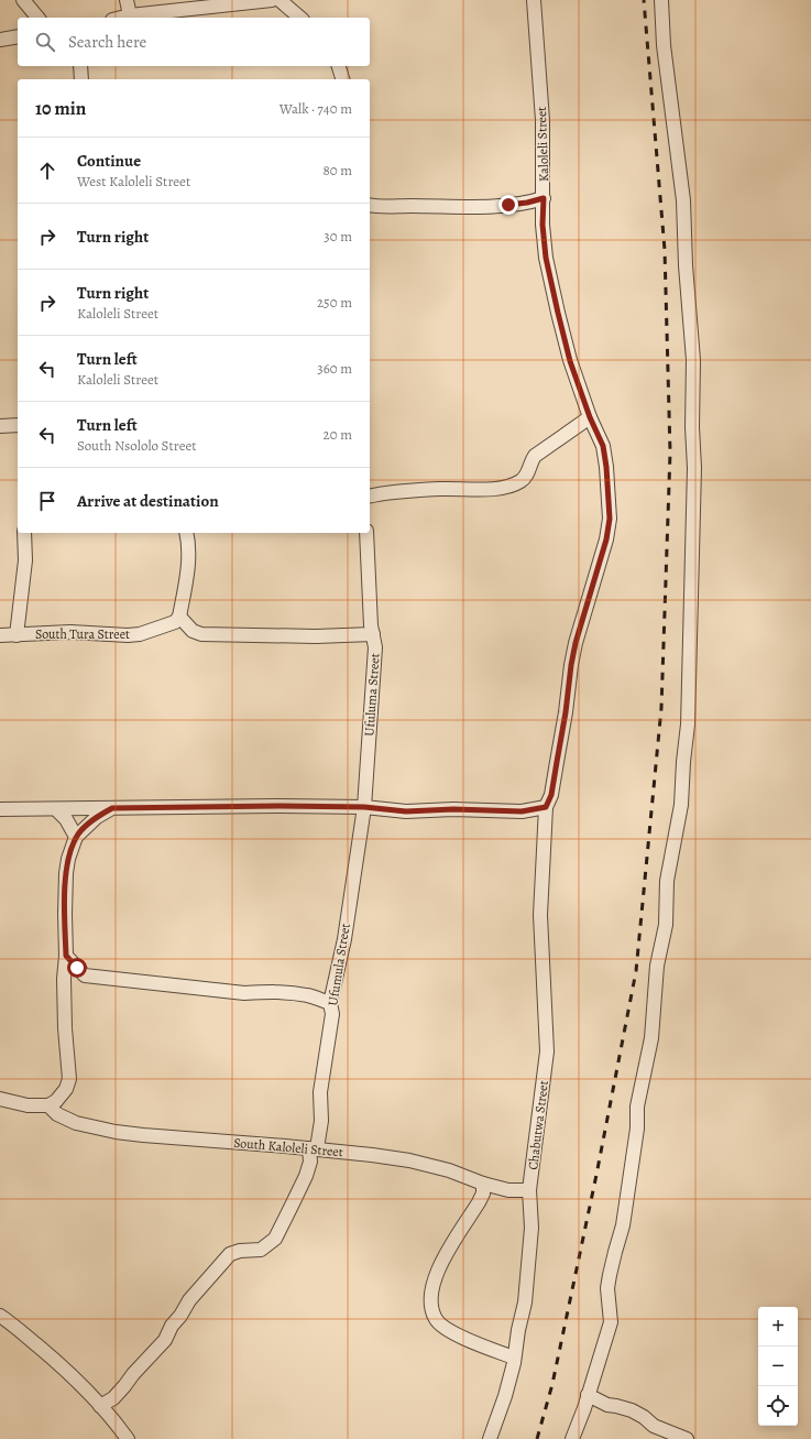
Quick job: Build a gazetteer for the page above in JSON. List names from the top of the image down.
{
  "streets": {
    "street": [
      "Kaloleli Street",
      "South Tura Street",
      "Ufuluma Street",
      "Ufumula Street",
      "Chabutwa Street",
      "South Kaloleli Street"
    ]
  },
  "crossings": [
    ["Kaloleli Street", "Chabutwa Street"],
    ["Ufuluma Street", "Ufumula Street"],
    ["Ufumula Street", "South Kaloleli Street"],
    ["Chabutwa Street", "South Kaloleli Street"]
  ],
  "page": {
    "search": "Search here",
    "heading": ["10 min", "Walk · 740 m"],
    "list": [
      ["Continue", "West Kaloleli Street", "80 m"],
      ["Turn right", "30 m"],
      ["Turn right", "Kaloleli Street", "250 m"],
      ["Turn left", "Kaloleli Street", "360 m"],
      ["Turn left", "South Nsololo Street", "20 m"],
      "Arrive at destination"
    ],
    "map_buttons": ["+", "−"]
  }
}
